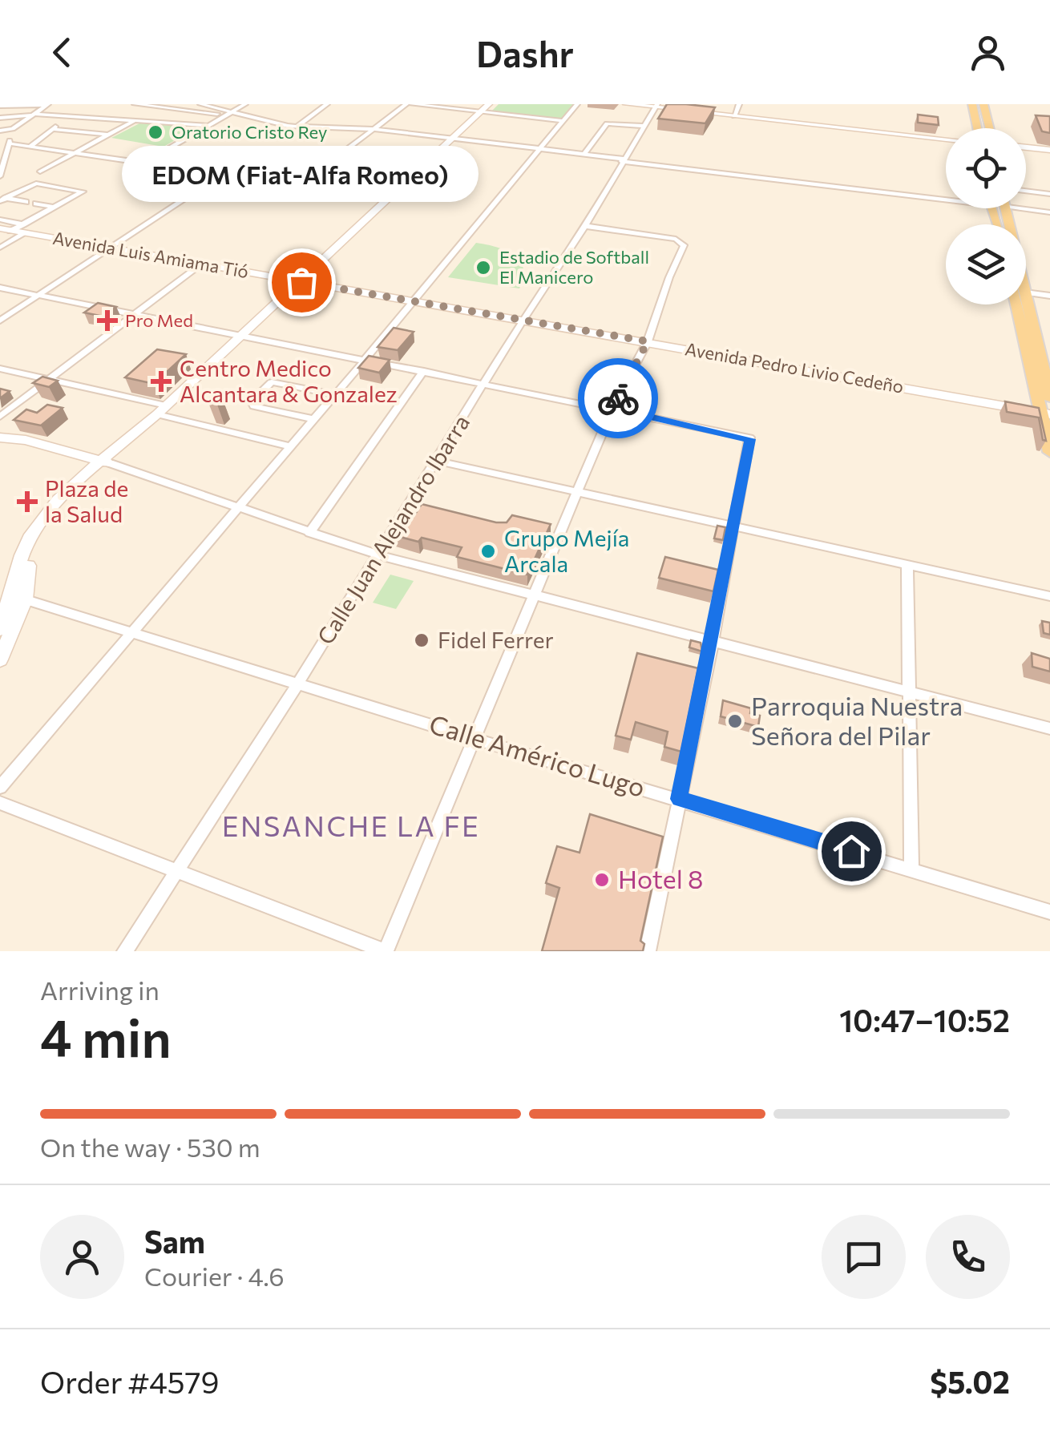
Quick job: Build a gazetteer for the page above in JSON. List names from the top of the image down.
{
  "streets": {
    "main road": ["Avenida Luis Amiama Tió", "Avenida Pedro Livio Cedeño"],
    "street": ["Calle Juan Alejandro lbarra", "Calle Américo Lugo"]
  },
  "crossings": [
    ["Avenida Luis Amiama Tió", "Avenida Pedro Livio Cedeño"],
    ["Avenida Pedro Livio Cedeño", "Calle Juan Alejandro lbarra"],
    ["Calle Juan Alejandro lbarra", "Calle Américo Lugo"]
  ],
  "districts": ["ENSANCHE LA FE"],
  "places": {
    "other": [
      "Oratorio Cristo Rey",
      "Estadio de Softball El Manicero",
      "EDOM (Fiat-Alfa Romeo)",
      "Grupo Mejía Arcala",
      "Fidel Ferrer",
      "Parroquia Nuestra Señora del Pilar",
      "Hotel 8"
    ],
    "health": ["Pro Med", "Centro Medico Alcantara & Gonzalez", "Plaza de la Salud"]
  },
  "page": {
    "header": "Dashr",
    "bubble": "EDOM (Fiat-Alfa Romeo)",
    "heading": ["4 min", "Arriving in", "10:47–10:52"],
    "panel": [
      "Sam",
      "Courier · 4.6",
      "Order #4579",
      "$5.02"
    ],
    "bar": "On the way · 530 m"
  }
}
